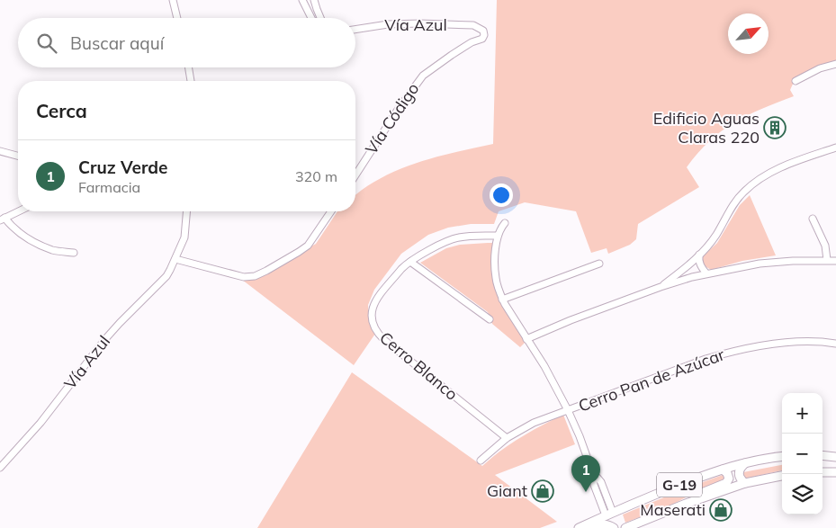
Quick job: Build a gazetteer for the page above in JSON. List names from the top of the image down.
{
  "streets": {
    "main road": ["G-19"],
    "street": [
      "Vía Azul",
      "Vía Código",
      "Cerro Blanco",
      "Cerro Pan de Azúcar"
    ]
  },
  "crossings": [
    ["Vía Azul", "Vía Código"],
    ["Cerro Blanco", "Cerro Pan de Azúcar"]
  ],
  "places": {
    "building": ["Edificio Aguas Claras 220"],
    "shop": ["Giant", "Maserati"]
  },
  "north": "top right",
  "page": {
    "search": "Buscar aquí",
    "heading": "Cerca",
    "list": [
      {
        "mark": "1",
        "name": "Cruz Verde",
        "note": "Farmacia",
        "value": "320 m"
      }
    ],
    "map_buttons": ["+", "−"],
    "pins": "1"
  }
}
